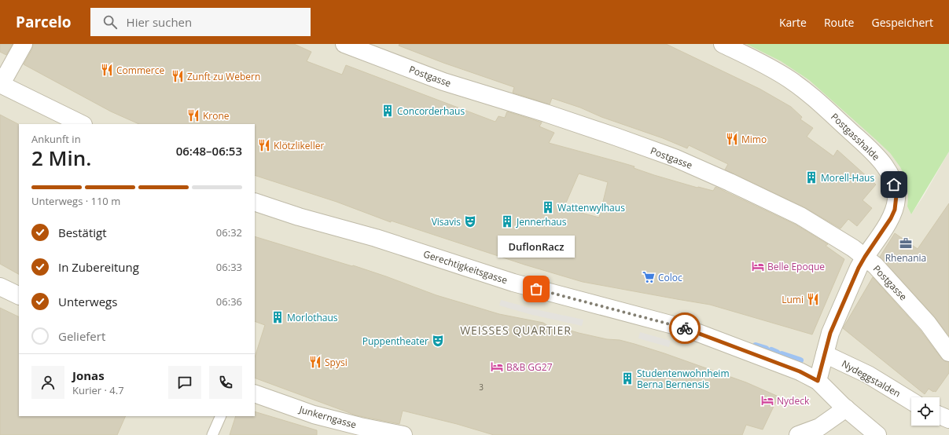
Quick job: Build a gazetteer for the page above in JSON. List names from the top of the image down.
{
  "streets": {
    "street": [
      "Postgasse",
      "Postgasshalde",
      "Gerechtigkeitsgasse",
      "Nydeggstalden",
      "Junkerngasse"
    ]
  },
  "crossings": [
    ["Postgasse", "Postgasshalde"],
    ["Postgasshalde", "Gerechtigkeitsgasse"],
    ["Postgasshalde", "Nydeggstalden"]
  ],
  "districts": ["WEISSES QUARTIER"],
  "places": {
    "restaurant": [
      "Commerce",
      "Zunft zu Webern",
      "Krone",
      "Mimo",
      "Klötzlikeller",
      "Lumi",
      "Spysi"
    ],
    "building": [
      "Concorderhaus",
      "Morell-Haus",
      "Wattenwylhaus",
      "Jennerhaus",
      "Morlothaus",
      "Studentenwohnheim Berna Bernensis"
    ],
    "theatre": ["Visavis", "Puppentheater"],
    "office": ["Rhenania"],
    "hotel": ["Belle Epoque", "B&B GG27", "Nydeck"],
    "supermarket": ["Coloc"],
    "other": ["DuflonRacz"]
  },
  "house_numbers": ["3"],
  "page": {
    "header": "Parcelo",
    "search": "Hier suchen",
    "nav": ["Karte", "Route", "Gespeichert"],
    "heading": ["2 Min.", "Ankunft in", "06:48–06:53"],
    "panel": ["Jonas", "Kurier · 4.7"],
    "bar": "Unterwegs · 110 m",
    "list": [
      ["Bestätigt", "06:32"],
      ["In Zubereitung", "06:33"],
      ["Unterwegs", "06:36"],
      "Geliefert"
    ],
    "bubble": "DuflonRacz"
  }
}
